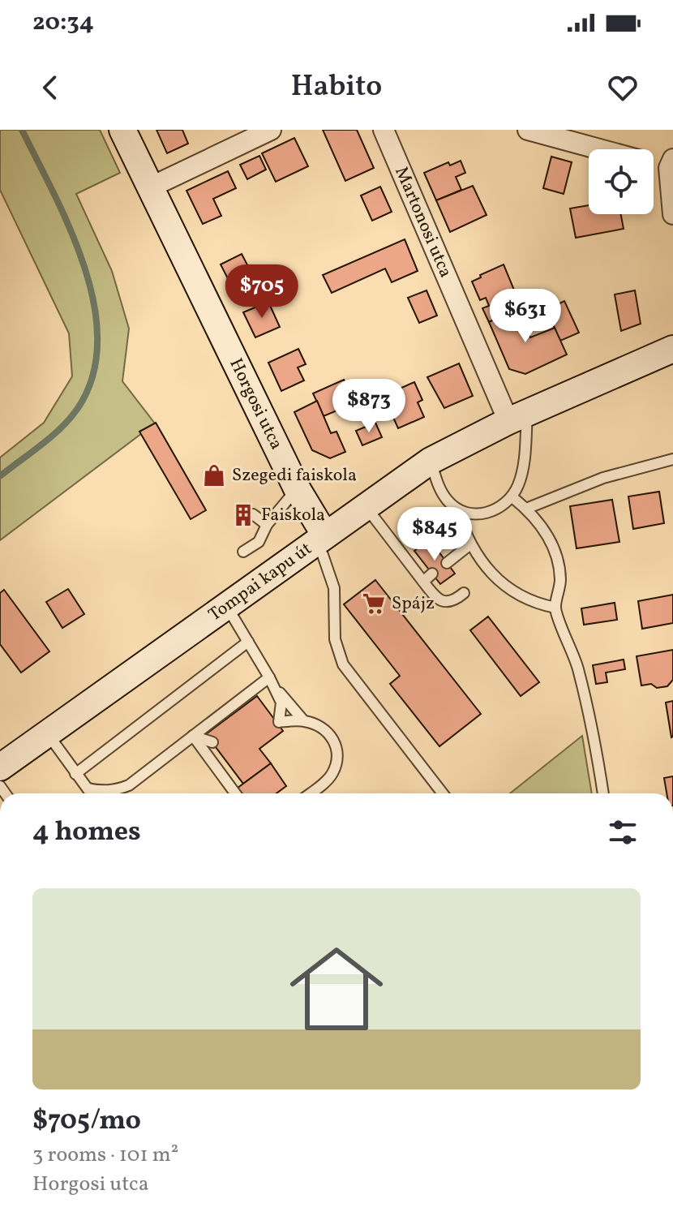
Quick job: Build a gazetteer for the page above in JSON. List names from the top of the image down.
{
  "streets": {
    "street": ["Martonosi utca", "Horgosi utca", "Tompai kapu út"]
  },
  "crossings": [
    ["Martonosi utca", "Tompai kapu út"],
    ["Horgosi utca", "Tompai kapu út"]
  ],
  "places": {
    "shop": ["Szegedi faiskola"],
    "building": ["Faiskola"],
    "supermarket": ["Spájz"]
  },
  "page": {
    "status": "20:34",
    "header": "Habito",
    "price": [
      "$705",
      "$631",
      "$873",
      "$845"
    ],
    "heading": "4 homes",
    "list": [
      {
        "name": "$705/mo",
        "note": "3 rooms · 101 m² · Horgosi utca"
      }
    ]
  }
}
